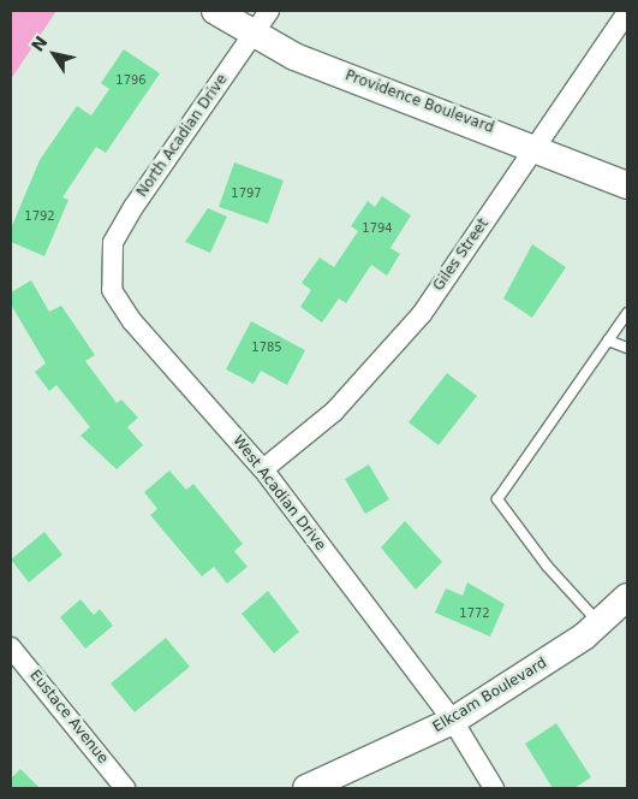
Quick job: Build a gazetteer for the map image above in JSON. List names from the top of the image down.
{
  "streets": {
    "main road": ["Providence Boulevard", "Elkcam Boulevard"],
    "street": [
      "North Acadian Drive",
      "Giles Street",
      "West Acadian Drive",
      "Eustace Avenue"
    ]
  },
  "crossings": [
    ["Providence Boulevard", "North Acadian Drive"],
    ["Providence Boulevard", "Giles Street"],
    ["North Acadian Drive", "West Acadian Drive"],
    ["Giles Street", "West Acadian Drive"],
    ["West Acadian Drive", "Elkcam Boulevard"]
  ],
  "house_numbers": [
    "1796",
    "1797",
    "1792",
    "1794",
    "1785",
    "1772"
  ],
  "north": "top left"
}
